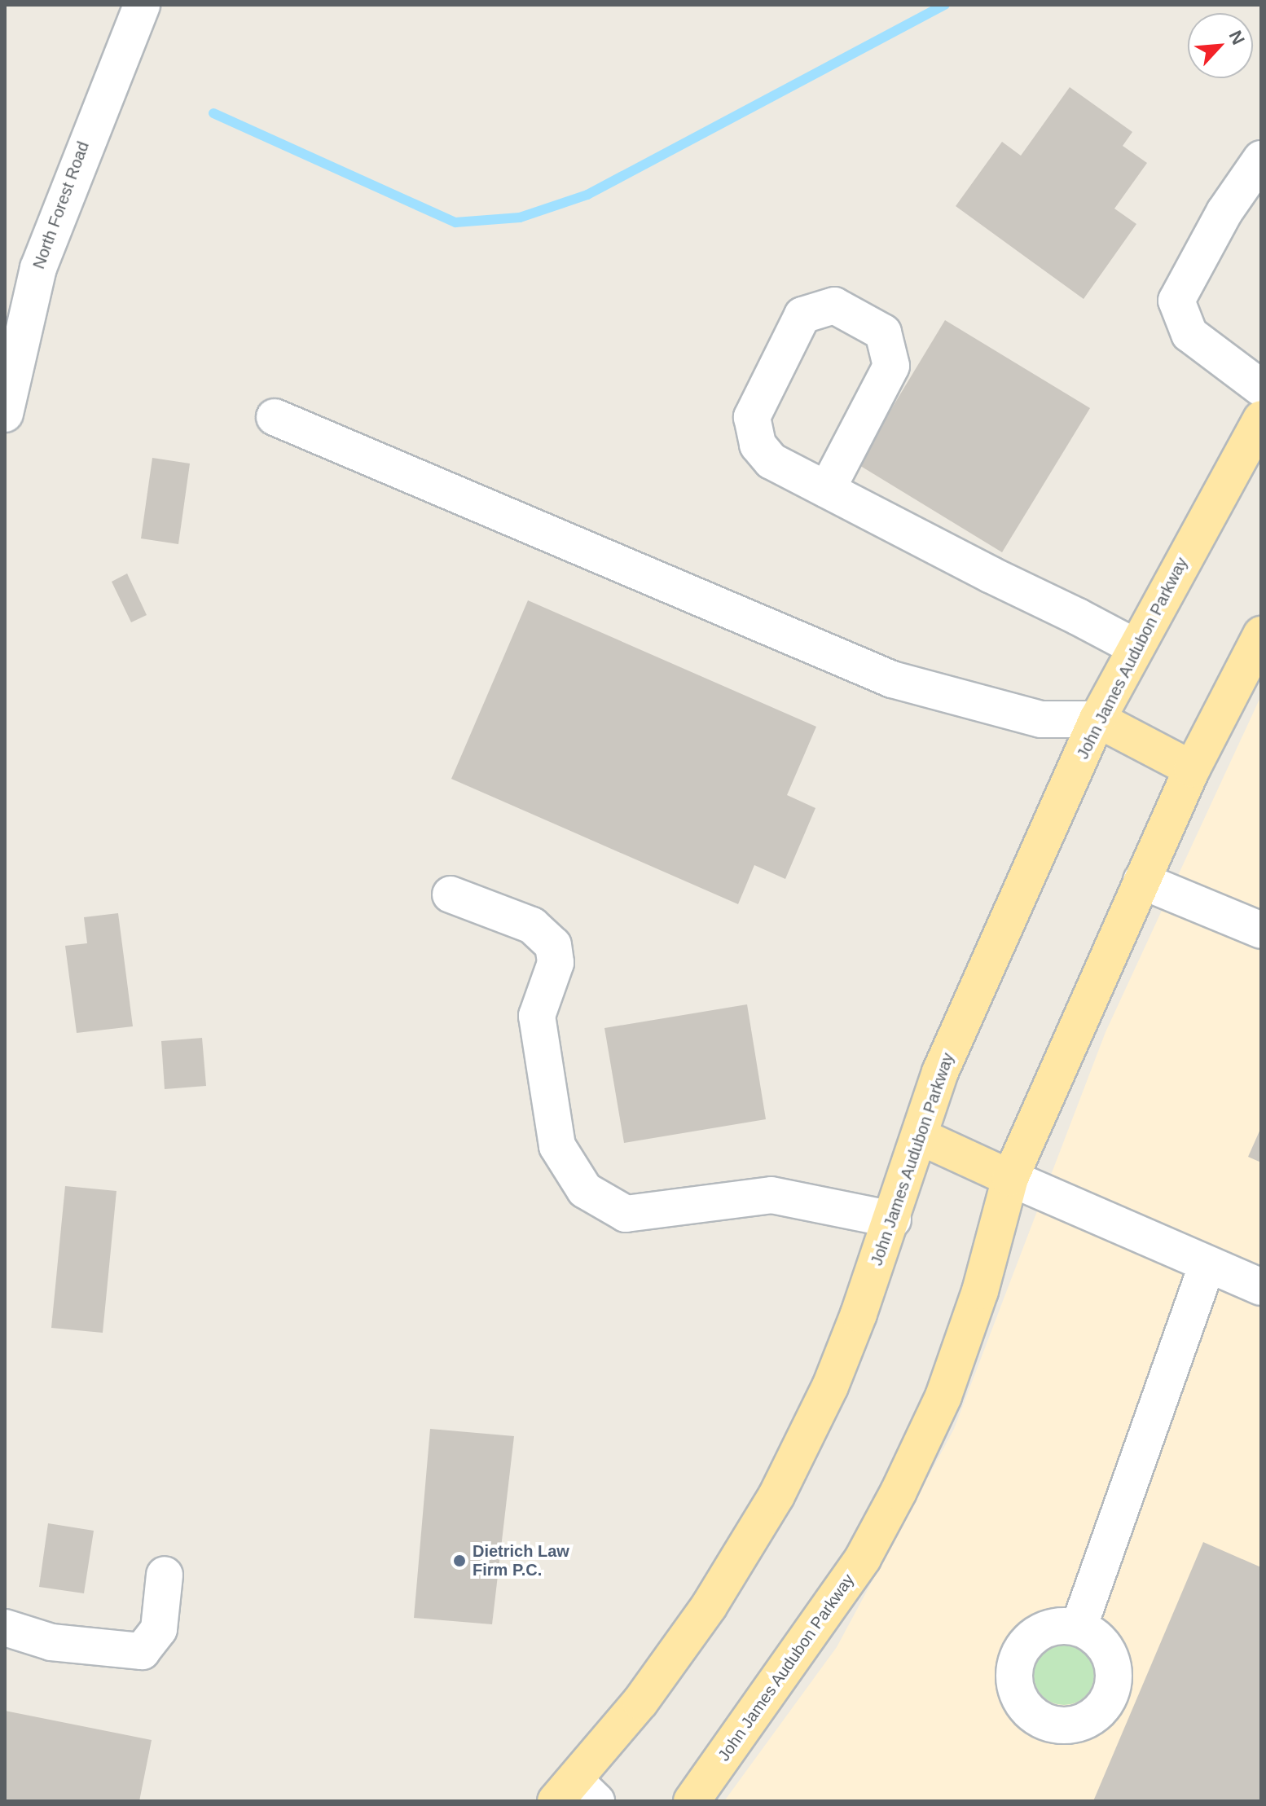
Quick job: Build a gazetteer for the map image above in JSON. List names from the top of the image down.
{
  "streets": {
    "main road": ["John James Audubon Parkway"],
    "street": ["North Forest Road"]
  },
  "places": ["Dietrich Law Firm P.C."],
  "north": "top right"
}
